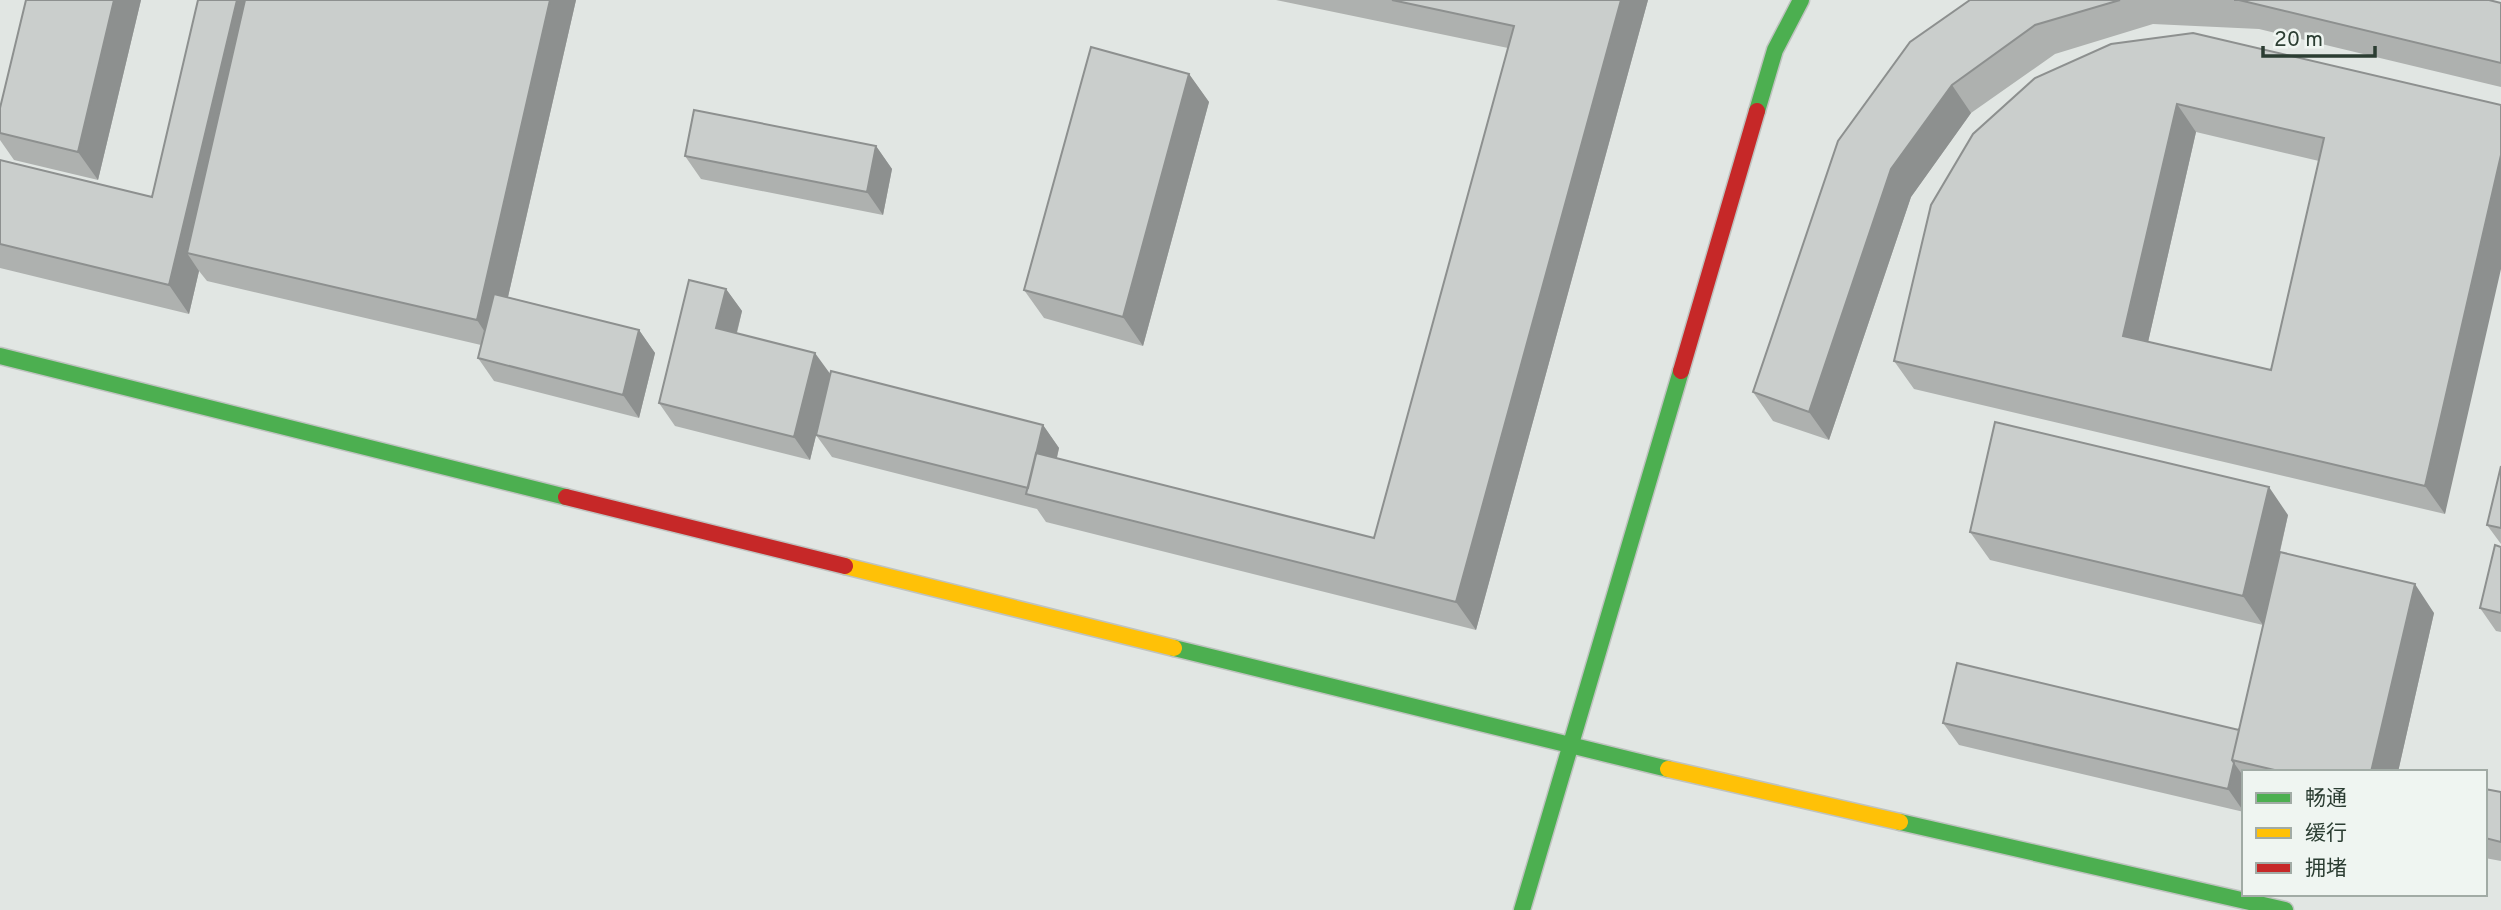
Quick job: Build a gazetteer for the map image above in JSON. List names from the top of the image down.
{
  "legend": ["畅通", "缓行", "拥堵"],
  "scale_bar": "20 m"
}
